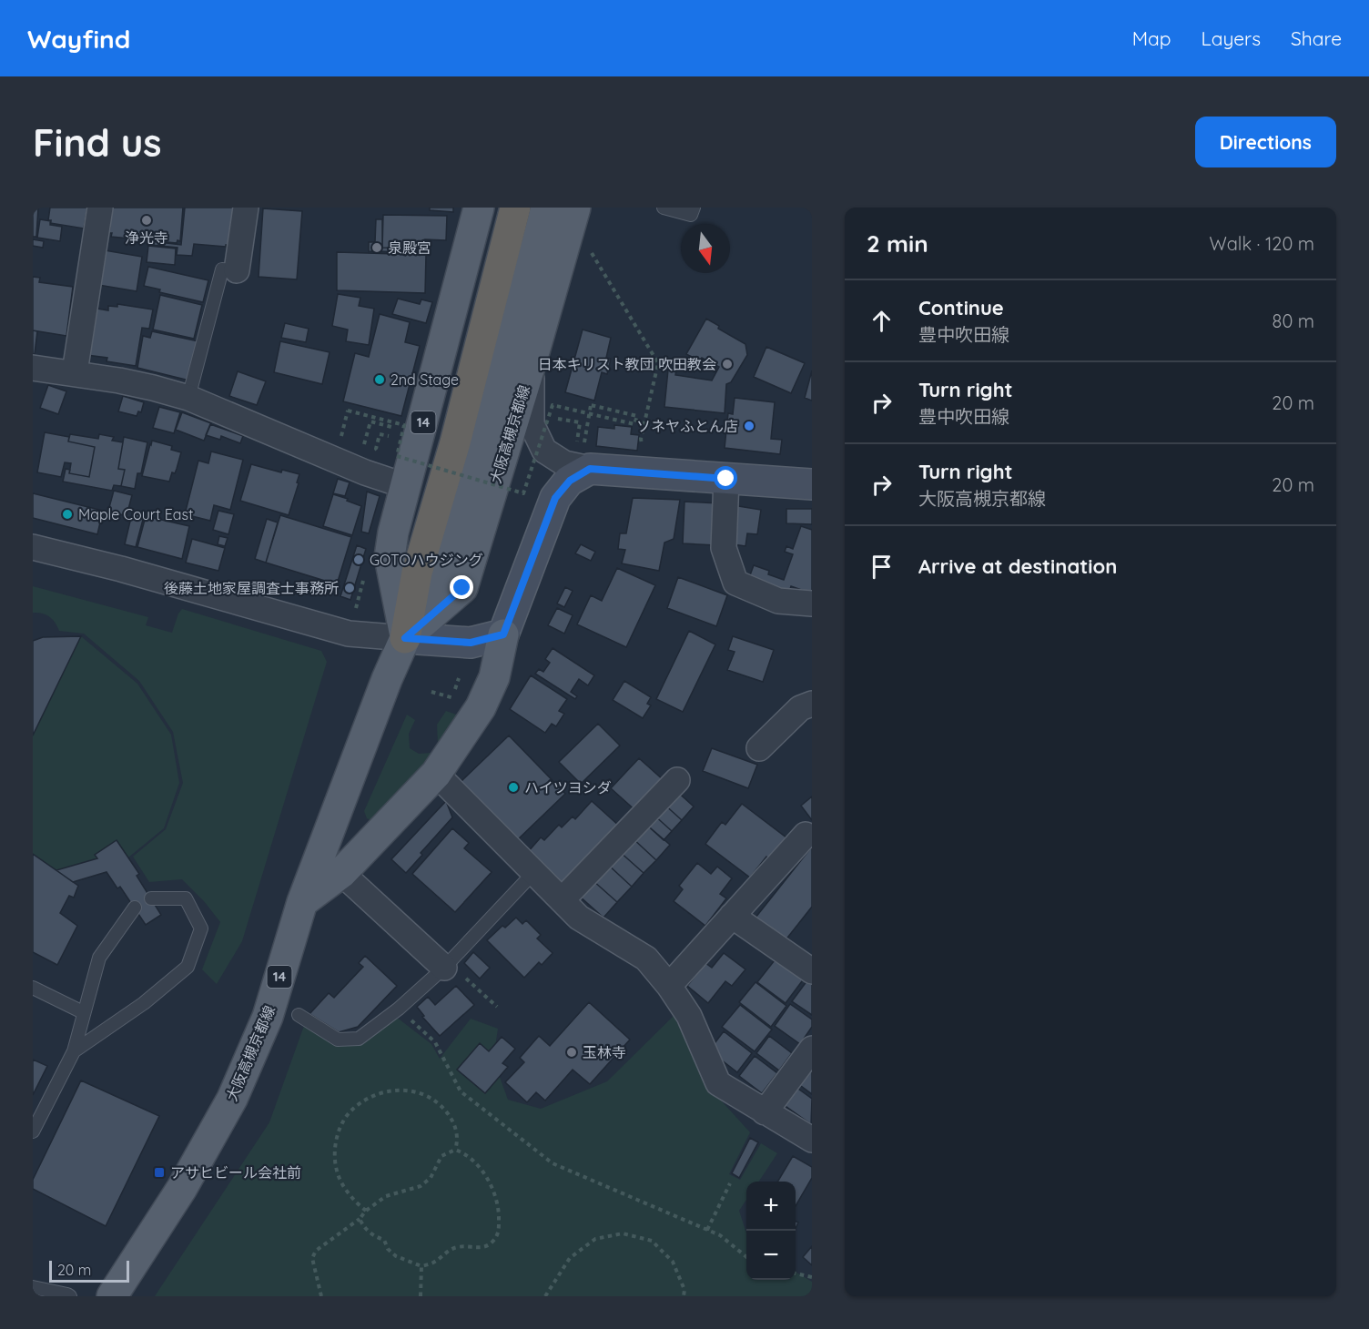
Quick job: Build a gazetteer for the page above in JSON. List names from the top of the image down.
{
  "streets": {
    "main road": ["14", "大阪高槻京都線"]
  },
  "crossings": [
    ["14", "大阪高槻京都線"]
  ],
  "places": {
    "other": [
      "浄光寺",
      "泉殿宮",
      "日本キリスト教団 吹田教会",
      "2nd Stage",
      "ソネヤふとん店",
      "Maple Court East",
      "GOTOハウジング",
      "後藤土地家屋調査士事務所",
      "ハイツヨシダ",
      "玉林寺"
    ],
    "transit": ["アサヒビール会社前"]
  },
  "scale_bar": "20 m",
  "north": "bottom",
  "page": {
    "header": "Wayfind",
    "nav": ["Map", "Layers", "Share"],
    "buttons": "Directions",
    "title": "Find us",
    "heading": ["2 min", "Walk · 120 m"],
    "list": [
      ["Continue", "豊中吹田線", "80 m"],
      ["Turn right", "豊中吹田線", "20 m"],
      ["Turn right", "大阪高槻京都線", "20 m"],
      "Arrive at destination"
    ],
    "map_buttons": ["+", "−"],
    "scale": "20 m"
  }
}
